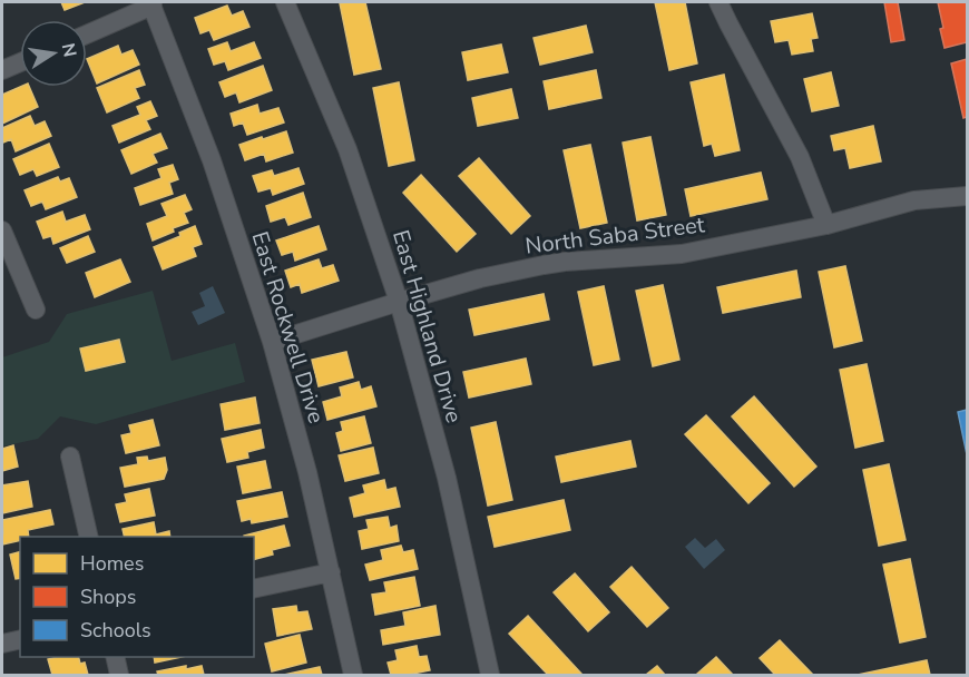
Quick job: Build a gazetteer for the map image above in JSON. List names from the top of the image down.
{
  "streets": {
    "street": ["North Saba Street", "East Highland Drive", "East Rockwell Drive"]
  },
  "crossings": [
    ["North Saba Street", "East Highland Drive"],
    ["North Saba Street", "East Rockwell Drive"]
  ],
  "legend": ["Homes", "Shops", "Schools"],
  "north": "right"
}
